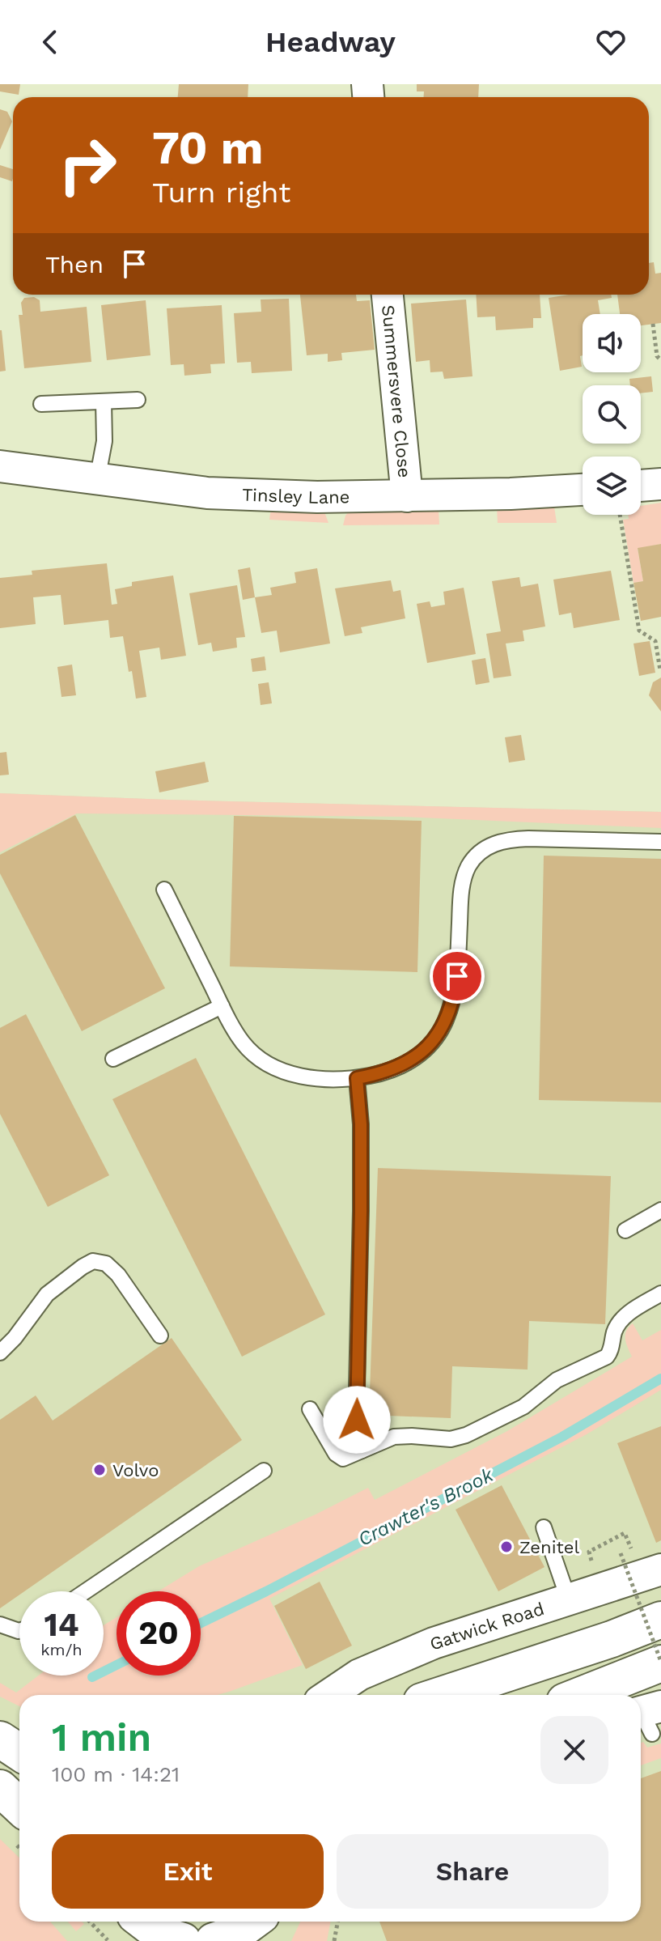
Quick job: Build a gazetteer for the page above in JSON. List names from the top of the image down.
{
  "streets": {
    "street": ["Summersvere Close", "Tinsley Lane", "Gatwick Road"]
  },
  "crossings": [
    ["Summersvere Close", "Tinsley Lane"]
  ],
  "water": ["Crawter's Brook"],
  "places": ["Volvo", "Zenitel"],
  "page": {
    "header": "Headway",
    "turn": ["70 m", "Turn right"],
    "then": "Then",
    "speed": "14 km/h",
    "limit": "20",
    "heading": ["1 min", "100 m · 14:21"],
    "buttons": ["Exit", "Share"]
  }
}
